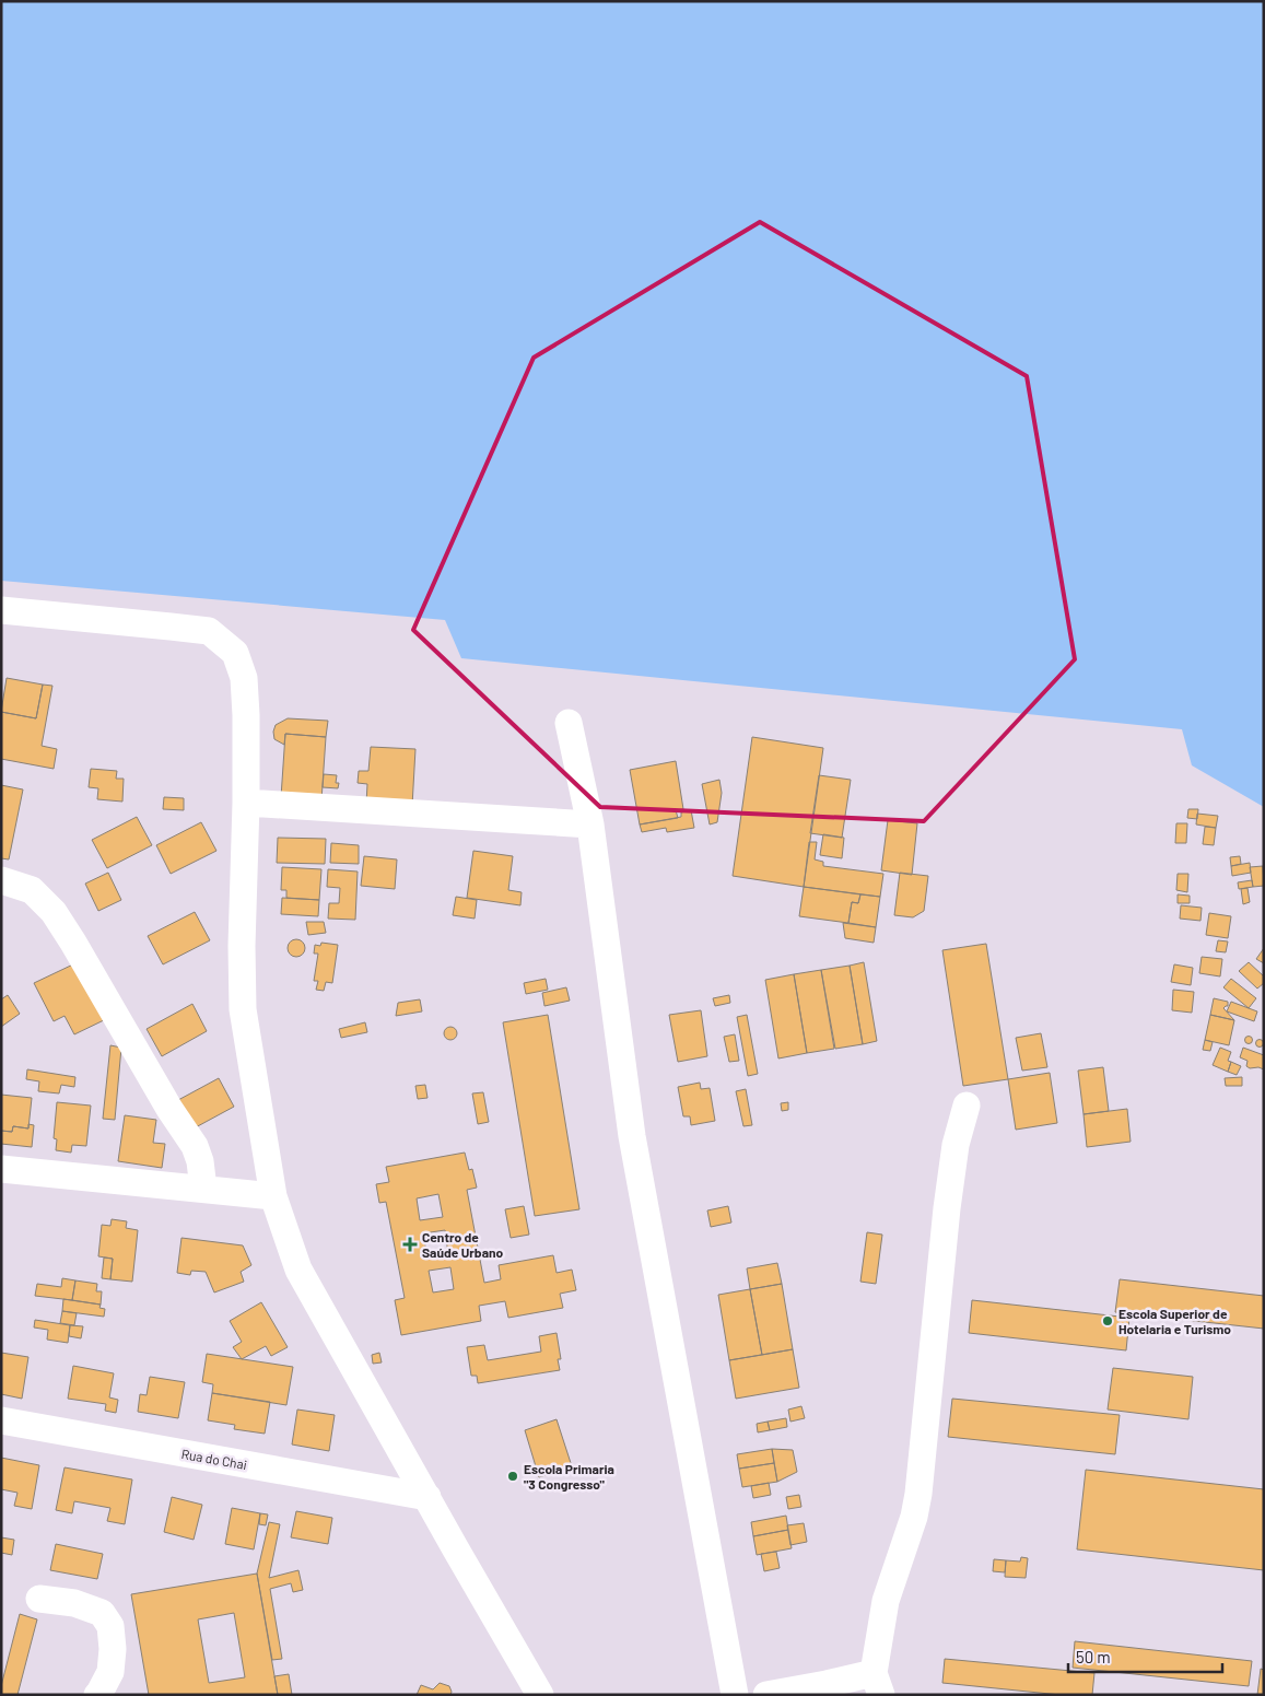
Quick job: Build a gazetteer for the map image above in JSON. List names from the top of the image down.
{
  "streets": {
    "street": ["Rua do Chai"]
  },
  "places": {
    "health": ["Centro de Saúde Urbano"],
    "other": ["Escola Superior de Hotelaria e Turismo", "Escola Primaria \"3 Congresso\""]
  },
  "scale_bar": "50 m"
}
